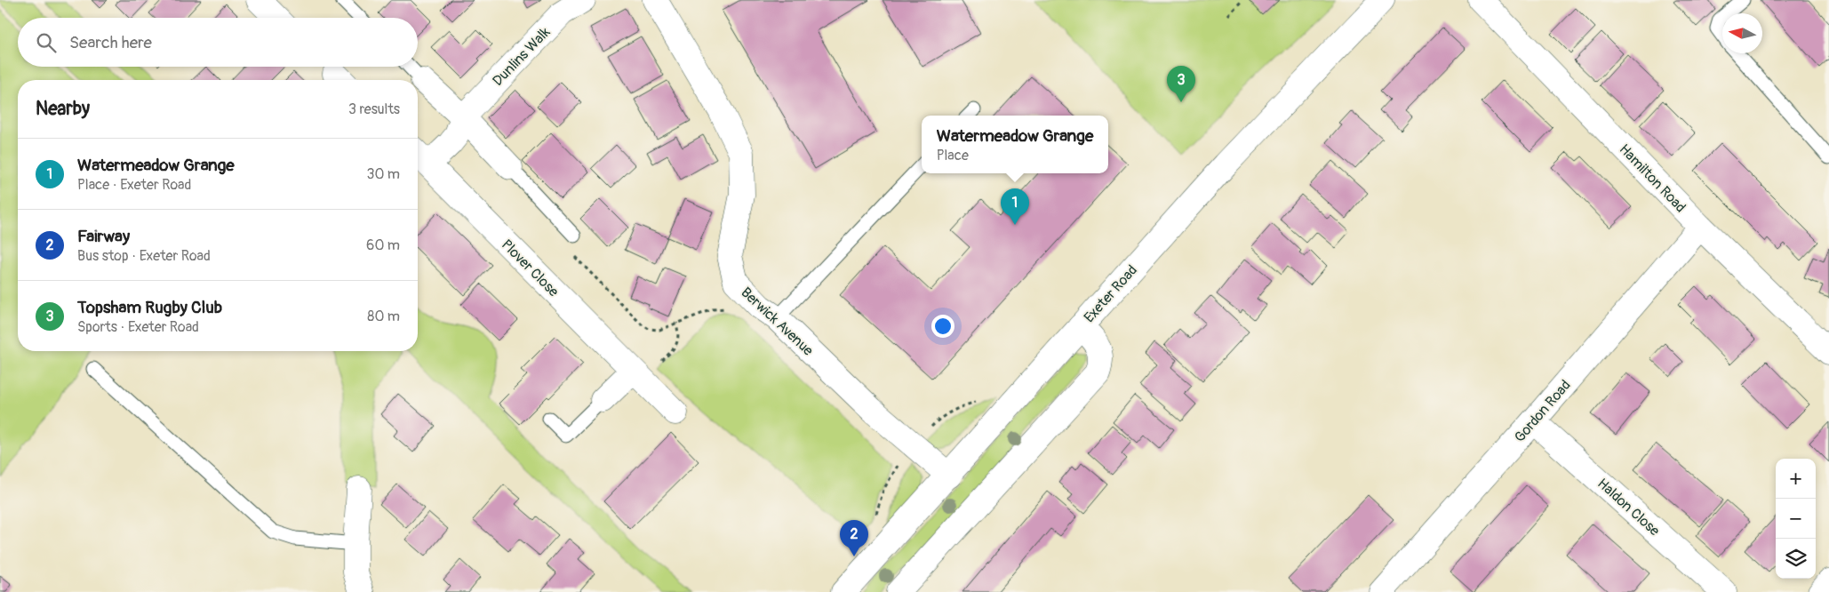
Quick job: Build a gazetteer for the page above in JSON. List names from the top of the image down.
{
  "streets": {
    "street": [
      "Dunlins Walk",
      "Hamilton Road",
      "Plover Close",
      "Exeter Road",
      "Berwick Avenue",
      "Gordon Road",
      "Haldon Close"
    ]
  },
  "crossings": [
    ["Dunlins Walk", "Plover Close"],
    ["Hamilton Road", "Gordon Road"],
    ["Exeter Road", "Berwick Avenue"],
    ["Gordon Road", "Haldon Close"]
  ],
  "north": "left",
  "page": {
    "search": "Search here",
    "pins": ["3", "1", "2"],
    "heading": ["Nearby", "3 results"],
    "popup": ["Watermeadow Grange", "Place"],
    "list": [
      {
        "mark": "1",
        "name": "Watermeadow Grange",
        "note": "Place · Exeter Road",
        "value": "30 m"
      },
      {
        "mark": "2",
        "name": "Fairway",
        "note": "Bus stop · Exeter Road",
        "value": "60 m"
      },
      {
        "mark": "3",
        "name": "Topsham Rugby Club",
        "note": "Sports · Exeter Road",
        "value": "80 m"
      }
    ],
    "map_buttons": ["+", "−"]
  }
}
